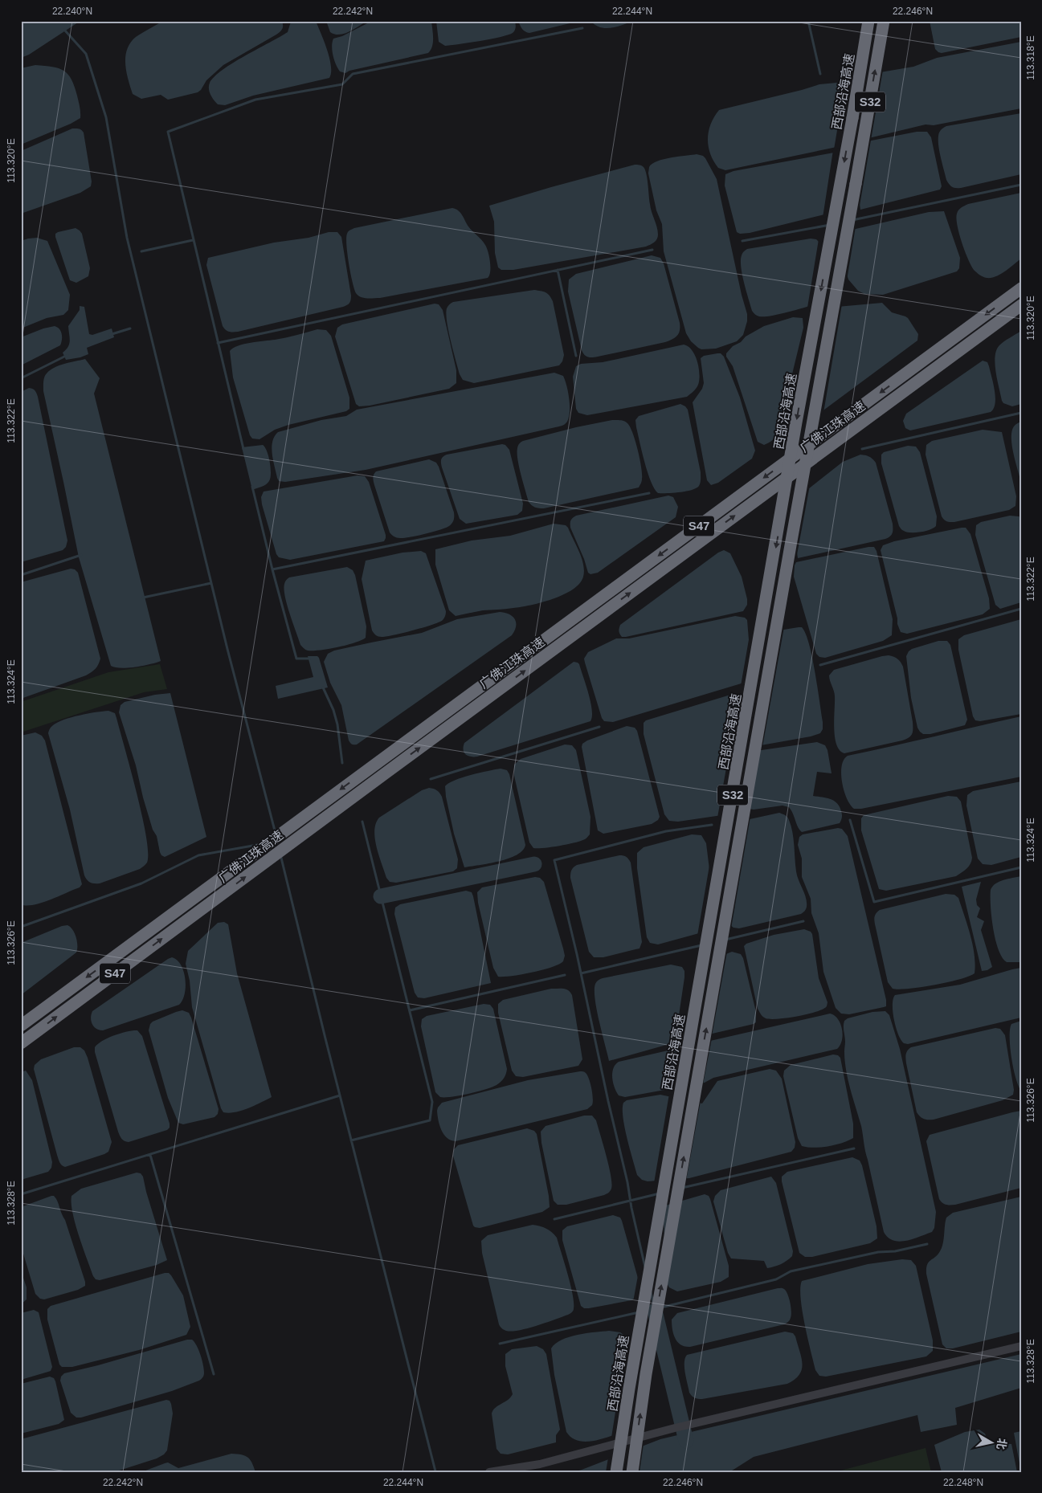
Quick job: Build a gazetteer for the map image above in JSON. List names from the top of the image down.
{
  "streets": {
    "highway": [
      "西部沿海高速",
      "S32",
      "广佛江珠高速",
      "S47"
    ]
  },
  "north": "right",
  "coordinates": [
    "22.240°N",
    "22.242°N",
    "22.244°N",
    "22.246°N",
    "113.318°E",
    "113.320°E",
    "113.322°E",
    "113.324°E",
    "113.326°E",
    "113.328°E",
    "22.248°N"
  ]
}
